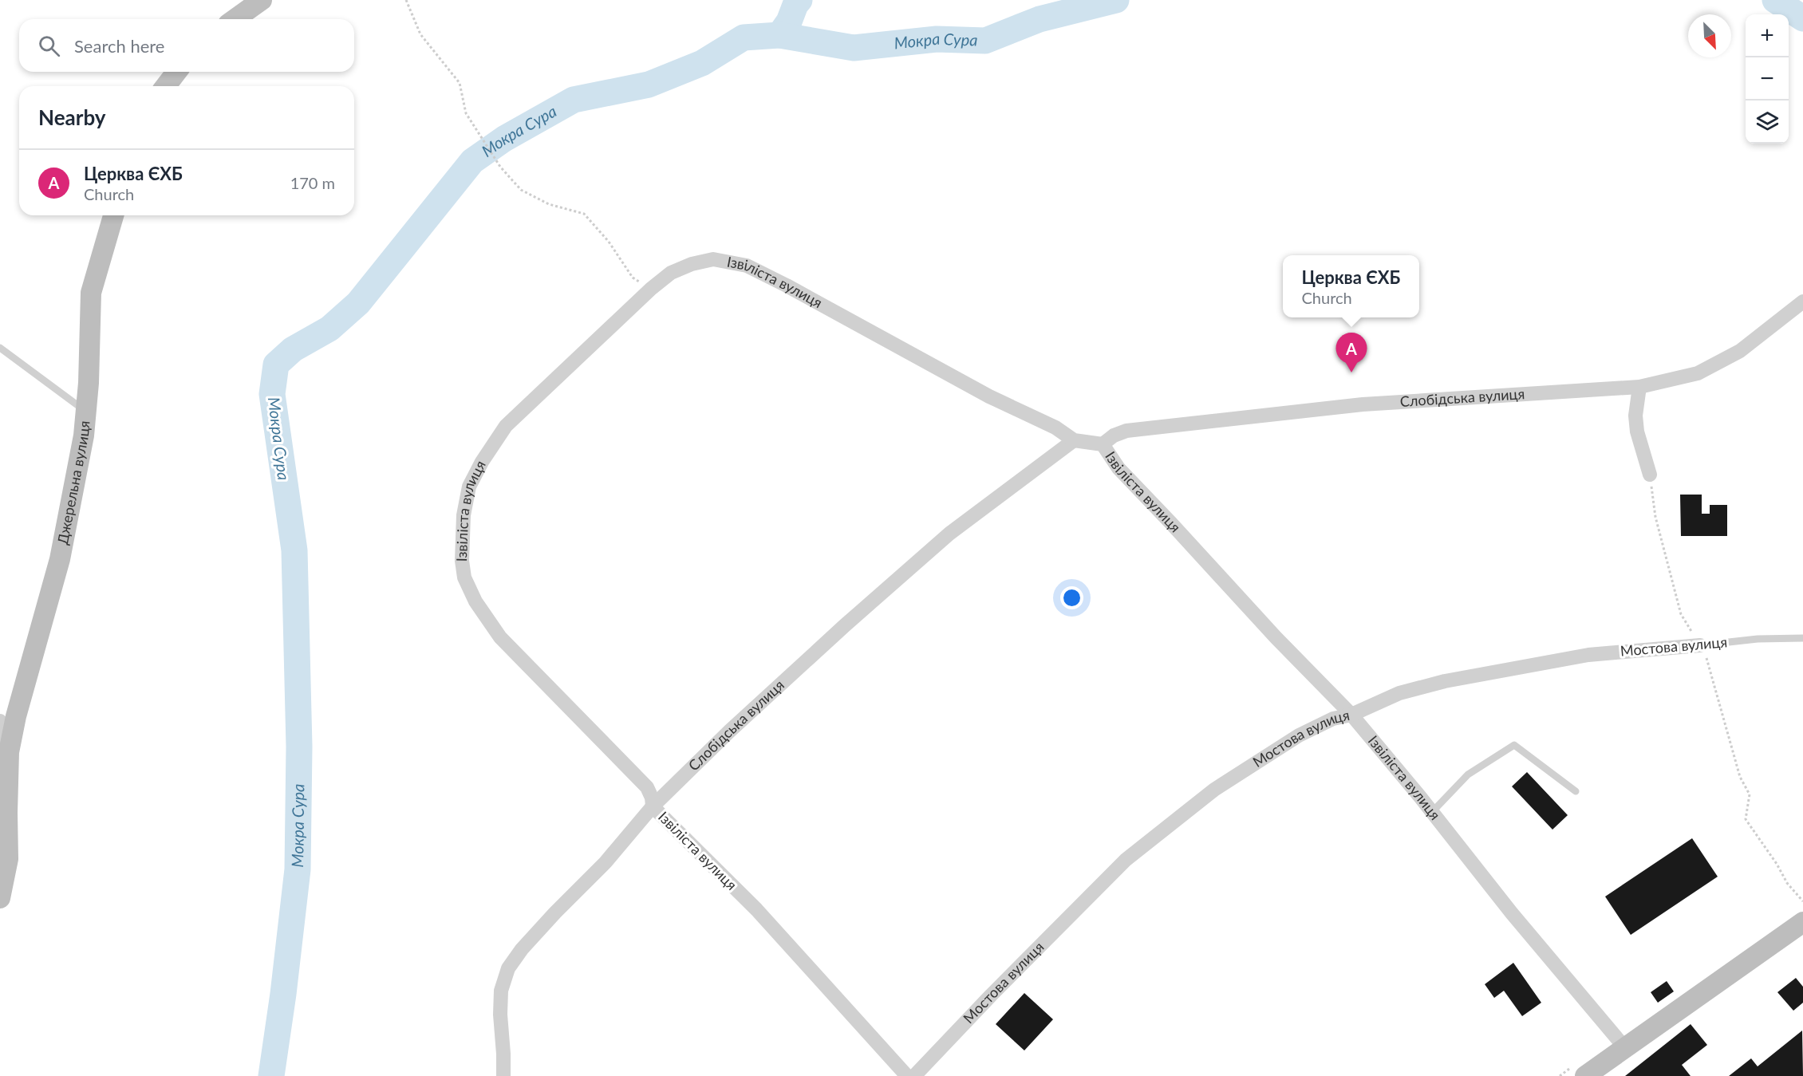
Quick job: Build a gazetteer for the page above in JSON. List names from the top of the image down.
{
  "streets": {
    "street": [
      "Ізвіліста вулиця",
      "Слобідська вулиця",
      "Джерельна вулиця",
      "Мостова вулиця"
    ]
  },
  "crossings": [
    ["Ізвіліста вулиця", "Слобідська вулиця"],
    ["Ізвіліста вулиця", "Мостова вулиця"]
  ],
  "water": ["Мокра Сура"],
  "north": "bottom right",
  "page": {
    "map_buttons": ["+", "−"],
    "search": "Search here",
    "heading": "Nearby",
    "list": [
      {
        "mark": "A",
        "name": "Церква ЄХБ",
        "note": "Church",
        "value": "170 m"
      }
    ],
    "popup": ["Церква ЄХБ", "Church"],
    "pins": "A"
  }
}
